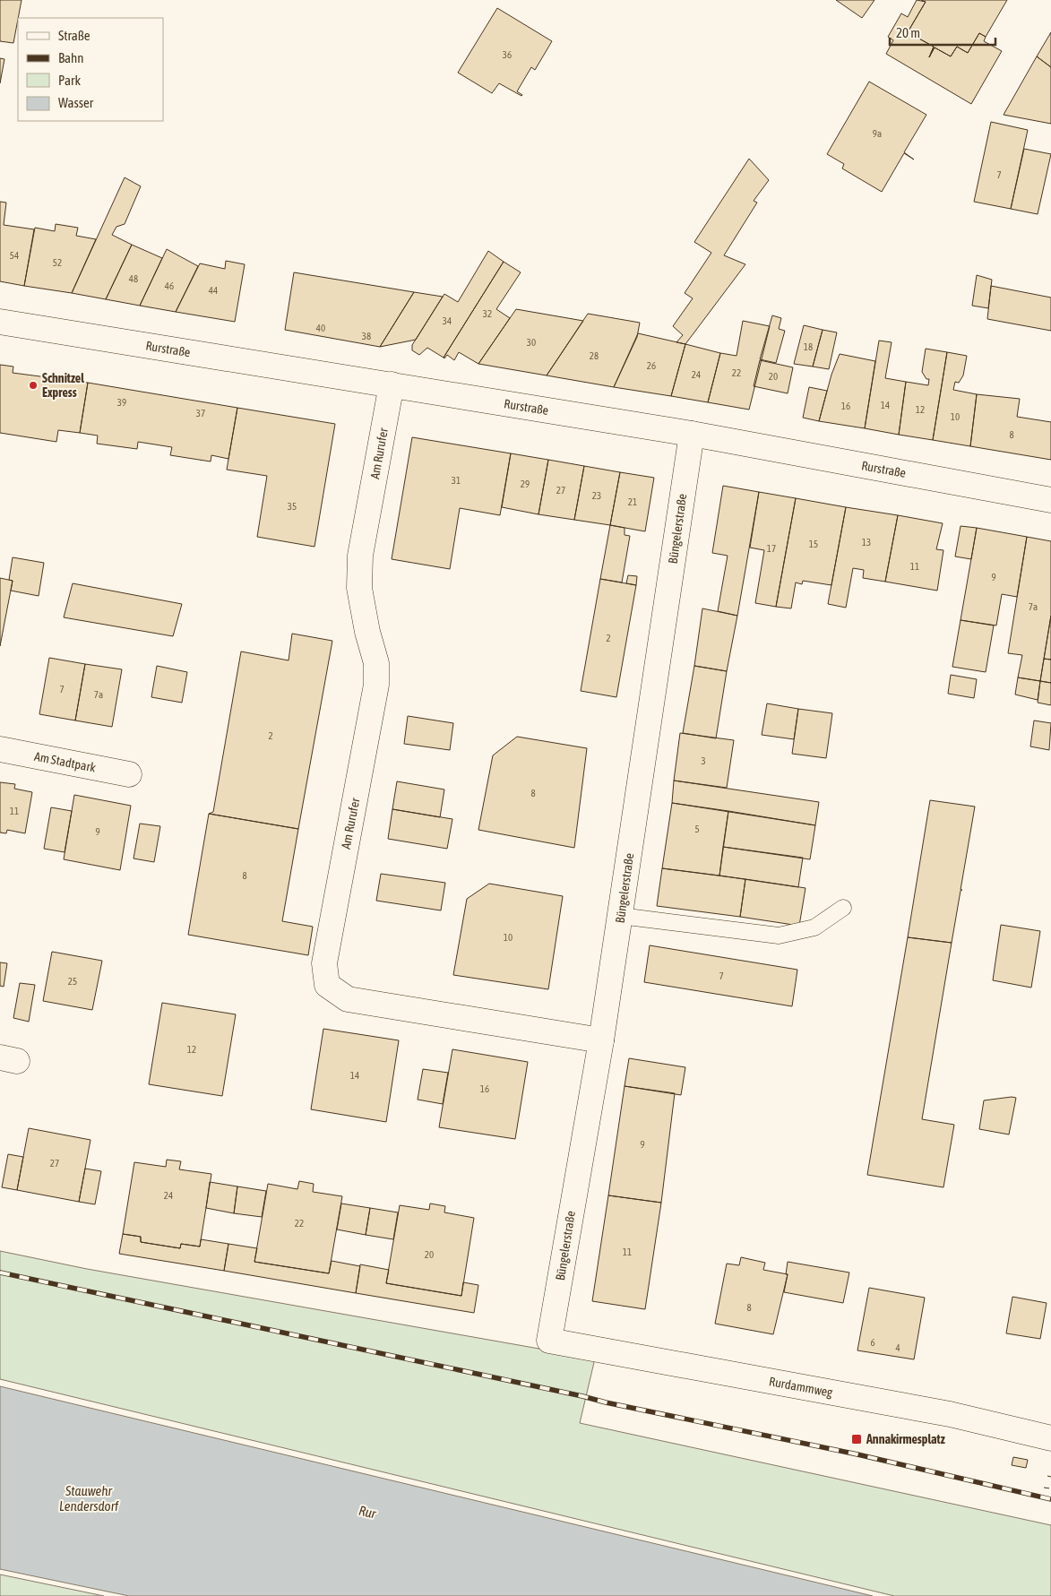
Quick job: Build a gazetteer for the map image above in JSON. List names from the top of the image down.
{
  "streets": {
    "street": [
      "Rurstraße",
      "Am Rurufer",
      "Büngelerstraße",
      "Am Stadtpark",
      "Rurdammweg"
    ]
  },
  "crossings": [
    ["Rurstraße", "Am Rurufer"],
    ["Rurstraße", "Büngelerstraße"],
    ["Am Rurufer", "Büngelerstraße"],
    ["Büngelerstraße", "Rurdammweg"]
  ],
  "water": ["Stauwehr Lendersdorf", "Rur"],
  "places": {
    "other": ["Schnitzel Express"],
    "transit": ["Annakirmesplatz"]
  },
  "house_numbers": [
    "36",
    "9a",
    "7",
    "54",
    "52",
    "48",
    "46",
    "44",
    "32",
    "34",
    "40",
    "38",
    "30",
    "18",
    "28",
    "26",
    "22",
    "24",
    "20",
    "39",
    "14",
    "16",
    "12",
    "37",
    "10",
    "8",
    "31",
    "29",
    "27",
    "23",
    "21",
    "35",
    "13",
    "15",
    "17",
    "11",
    "9",
    "7a",
    "2",
    "7",
    "7a",
    "2",
    "3",
    "8",
    "11",
    "5",
    "9",
    "8",
    "10",
    "7",
    "25",
    "12",
    "14",
    "16",
    "9",
    "27",
    "24",
    "22",
    "11",
    "20",
    "8",
    "6",
    "4"
  ],
  "legend": [
    "Straße",
    "Bahn",
    "Park",
    "Wasser"
  ],
  "scale_bar": "20 m"
}
